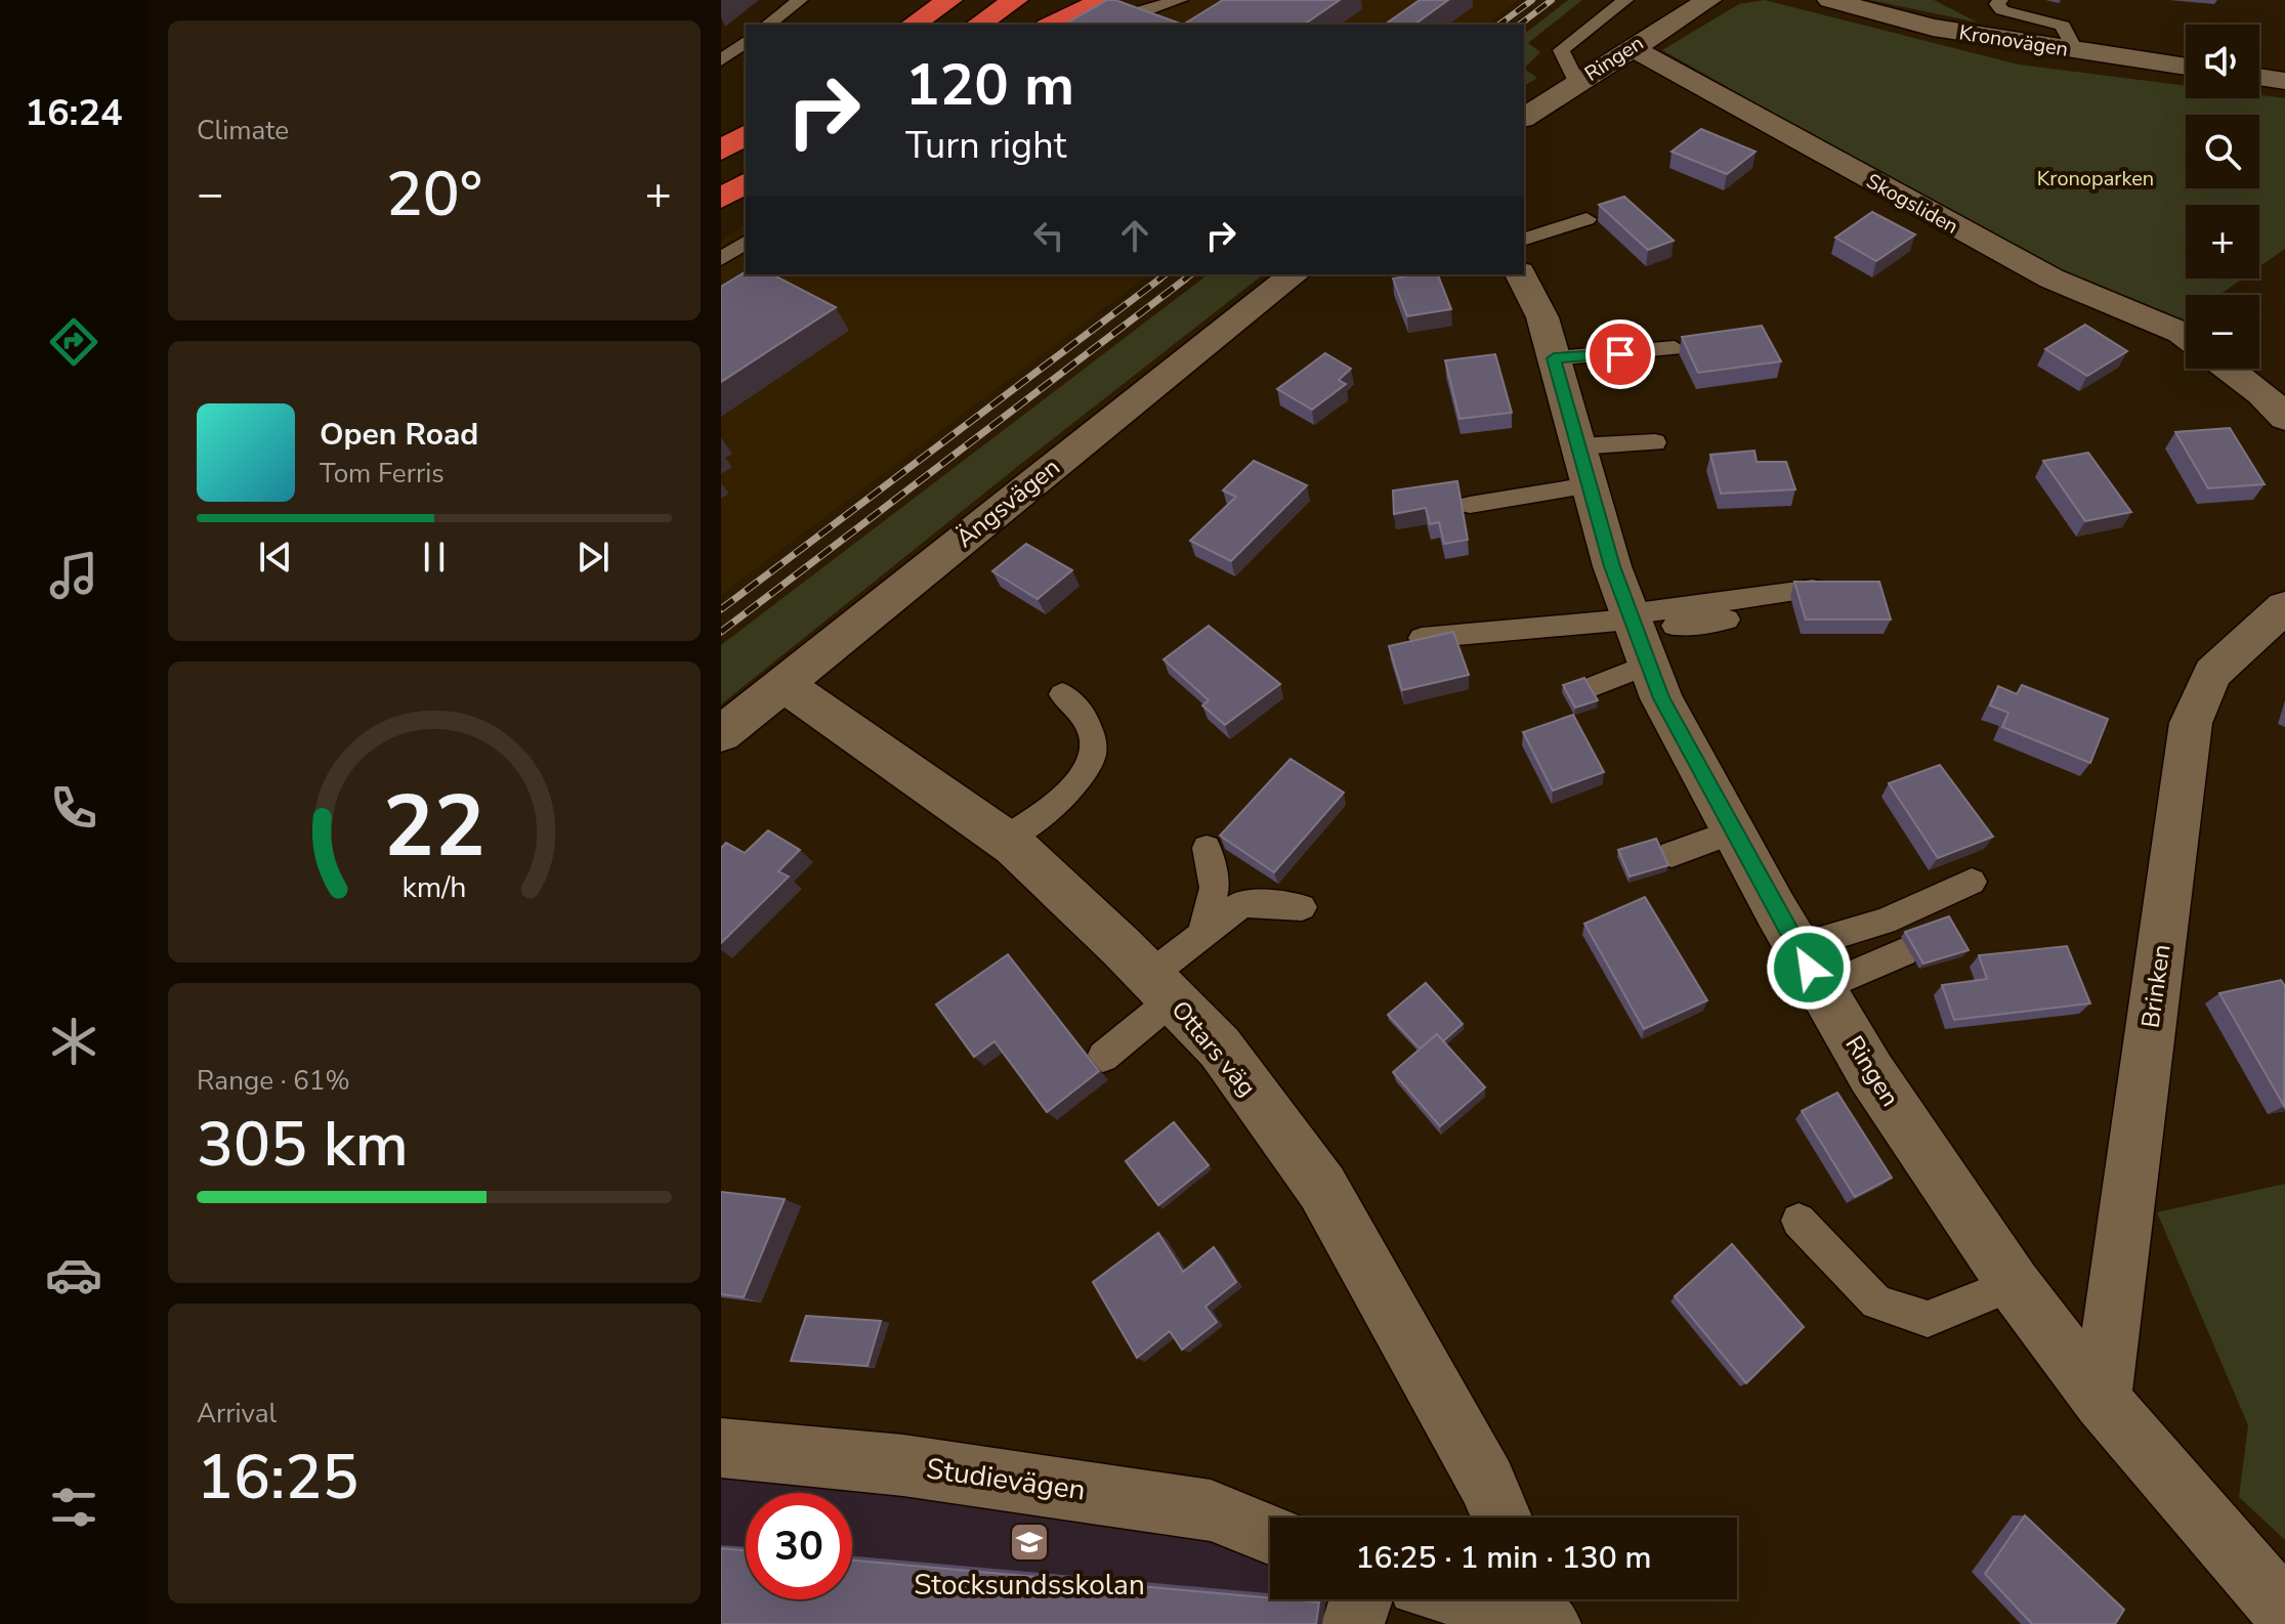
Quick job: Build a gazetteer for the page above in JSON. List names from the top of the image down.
{
  "streets": {
    "street": [
      "Kronovägen",
      "Ringen",
      "Skogsliden",
      "Ängsvägen",
      "Brinken",
      "Ottars väg",
      "Studievägen"
    ]
  },
  "crossings": [
    ["Ringen", "Skogsliden"],
    ["Ringen", "Brinken"],
    ["Ängsvägen", "Ottars väg"]
  ],
  "parks": ["Kronoparken"],
  "places": {
    "school or university": ["Stocksundsskolan"]
  },
  "page": {
    "tabs": "16:24",
    "tile": [
      "Climate",
      ["Range · 61%", "305 km"],
      ["Arrival", "16:25"]
    ],
    "map_buttons": ["+", "−"],
    "turn": ["120 m", "Turn right"],
    "heat": ["−", "20°", "+"],
    "song": ["Open Road", "Tom Ferris"],
    "limit": "30",
    "trip": "16:25 · 1 min · 130 m",
    "gauge": ["22", "km/h"]
  }
}
